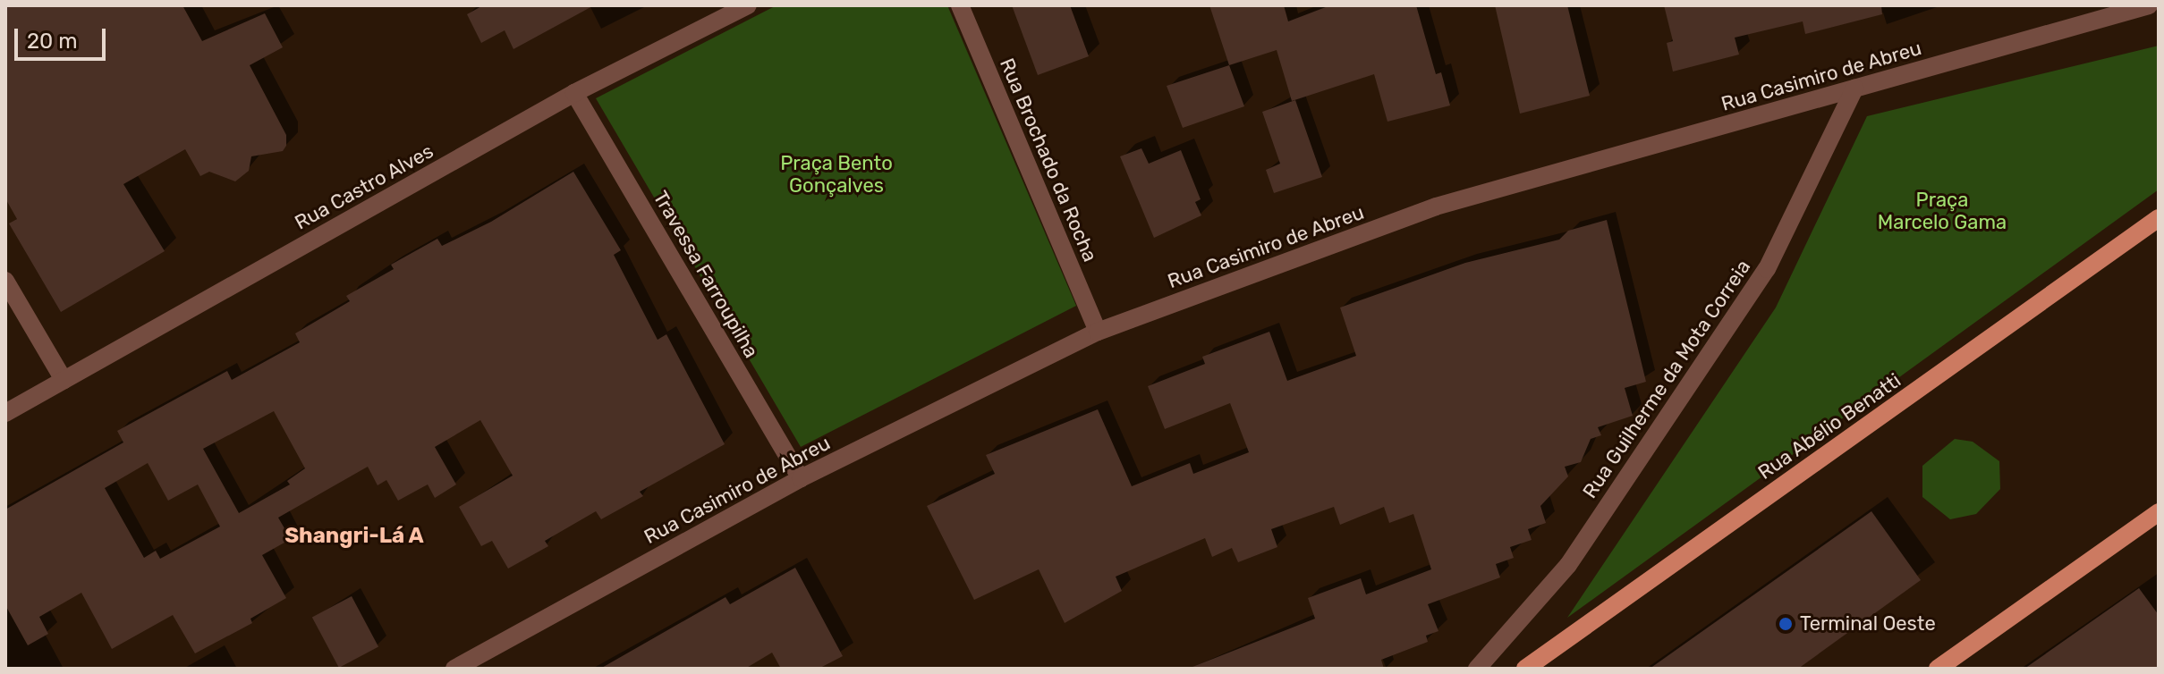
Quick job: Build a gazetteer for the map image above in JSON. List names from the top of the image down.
{
  "streets": {
    "main road": ["Rua Abélio Benatti"],
    "street": [
      "Rua Casimiro de Abreu",
      "Rua Brochado da Rocha",
      "Rua Castro Alves",
      "Travessa Farroupilha",
      "Rua Guilherme da Mota Correia"
    ]
  },
  "crossings": [
    ["Rua Casimiro de Abreu", "Rua Brochado da Rocha"],
    ["Rua Casimiro de Abreu", "Travessa Farroupilha"],
    ["Rua Casimiro de Abreu", "Rua Guilherme da Mota Correia"],
    ["Rua Castro Alves", "Travessa Farroupilha"]
  ],
  "districts": ["Shangri-Lá A"],
  "parks": ["Praça Bento Gonçalves", "Praça Marcelo Gama"],
  "places": ["Terminal Oeste"],
  "scale_bar": "20 m"
}
